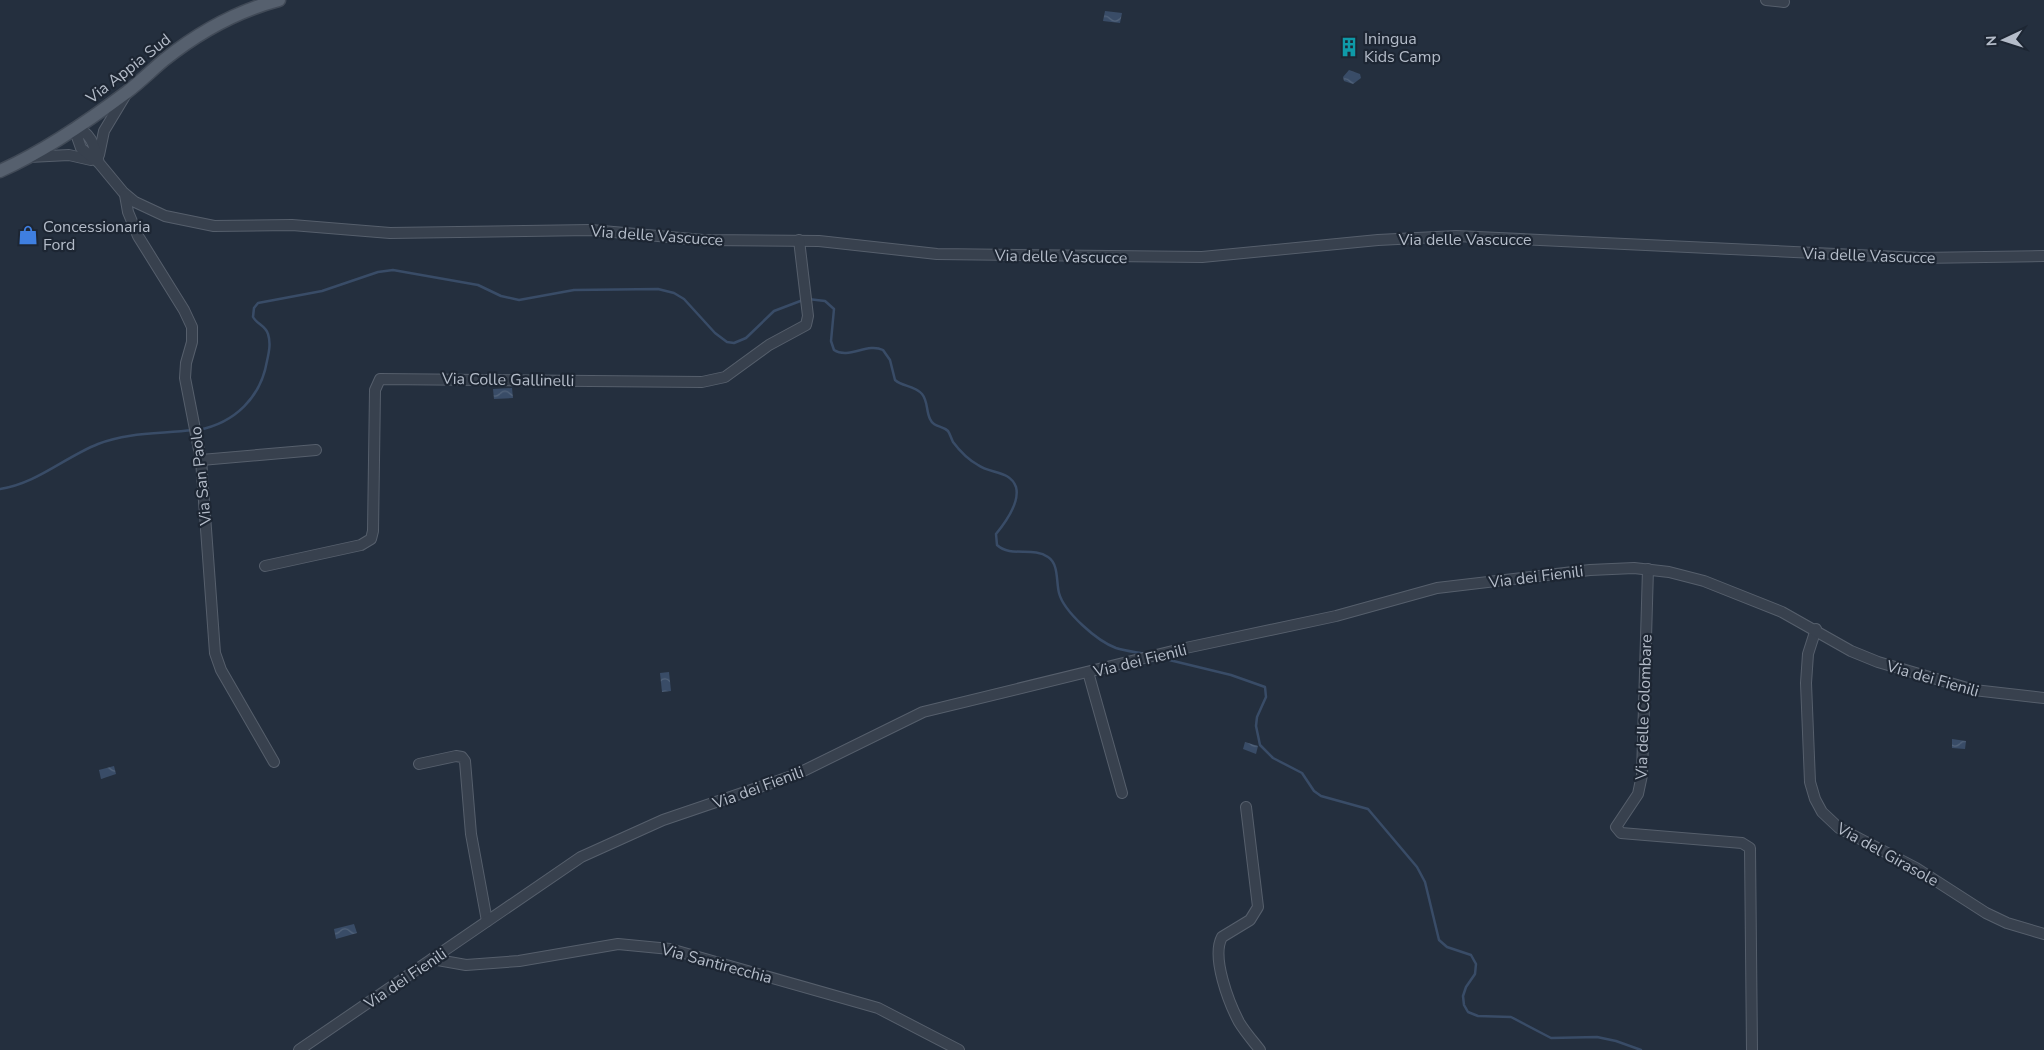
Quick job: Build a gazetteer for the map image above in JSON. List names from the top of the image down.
{
  "streets": {
    "main road": ["Via Appia Sud"],
    "street": [
      "Via delle Vascucce",
      "Via Colle Gallinelli",
      "Via San Paolo",
      "Via dei Fienili",
      "Via delle Colombare",
      "Via del Girasole",
      "Via Santirecchia"
    ]
  },
  "crossings": [
    ["Via Appia Sud", "Via delle Vascucce"],
    ["Via delle Vascucce", "Via Colle Gallinelli"],
    ["Via delle Vascucce", "Via San Paolo"],
    ["Via dei Fienili", "Via delle Colombare"],
    ["Via dei Fienili", "Via del Girasole"],
    ["Via dei Fienili", "Via Santirecchia"]
  ],
  "places": {
    "building": ["Iningua Kids Camp"],
    "shop": ["Concessionaria Ford"]
  },
  "north": "left"
}
